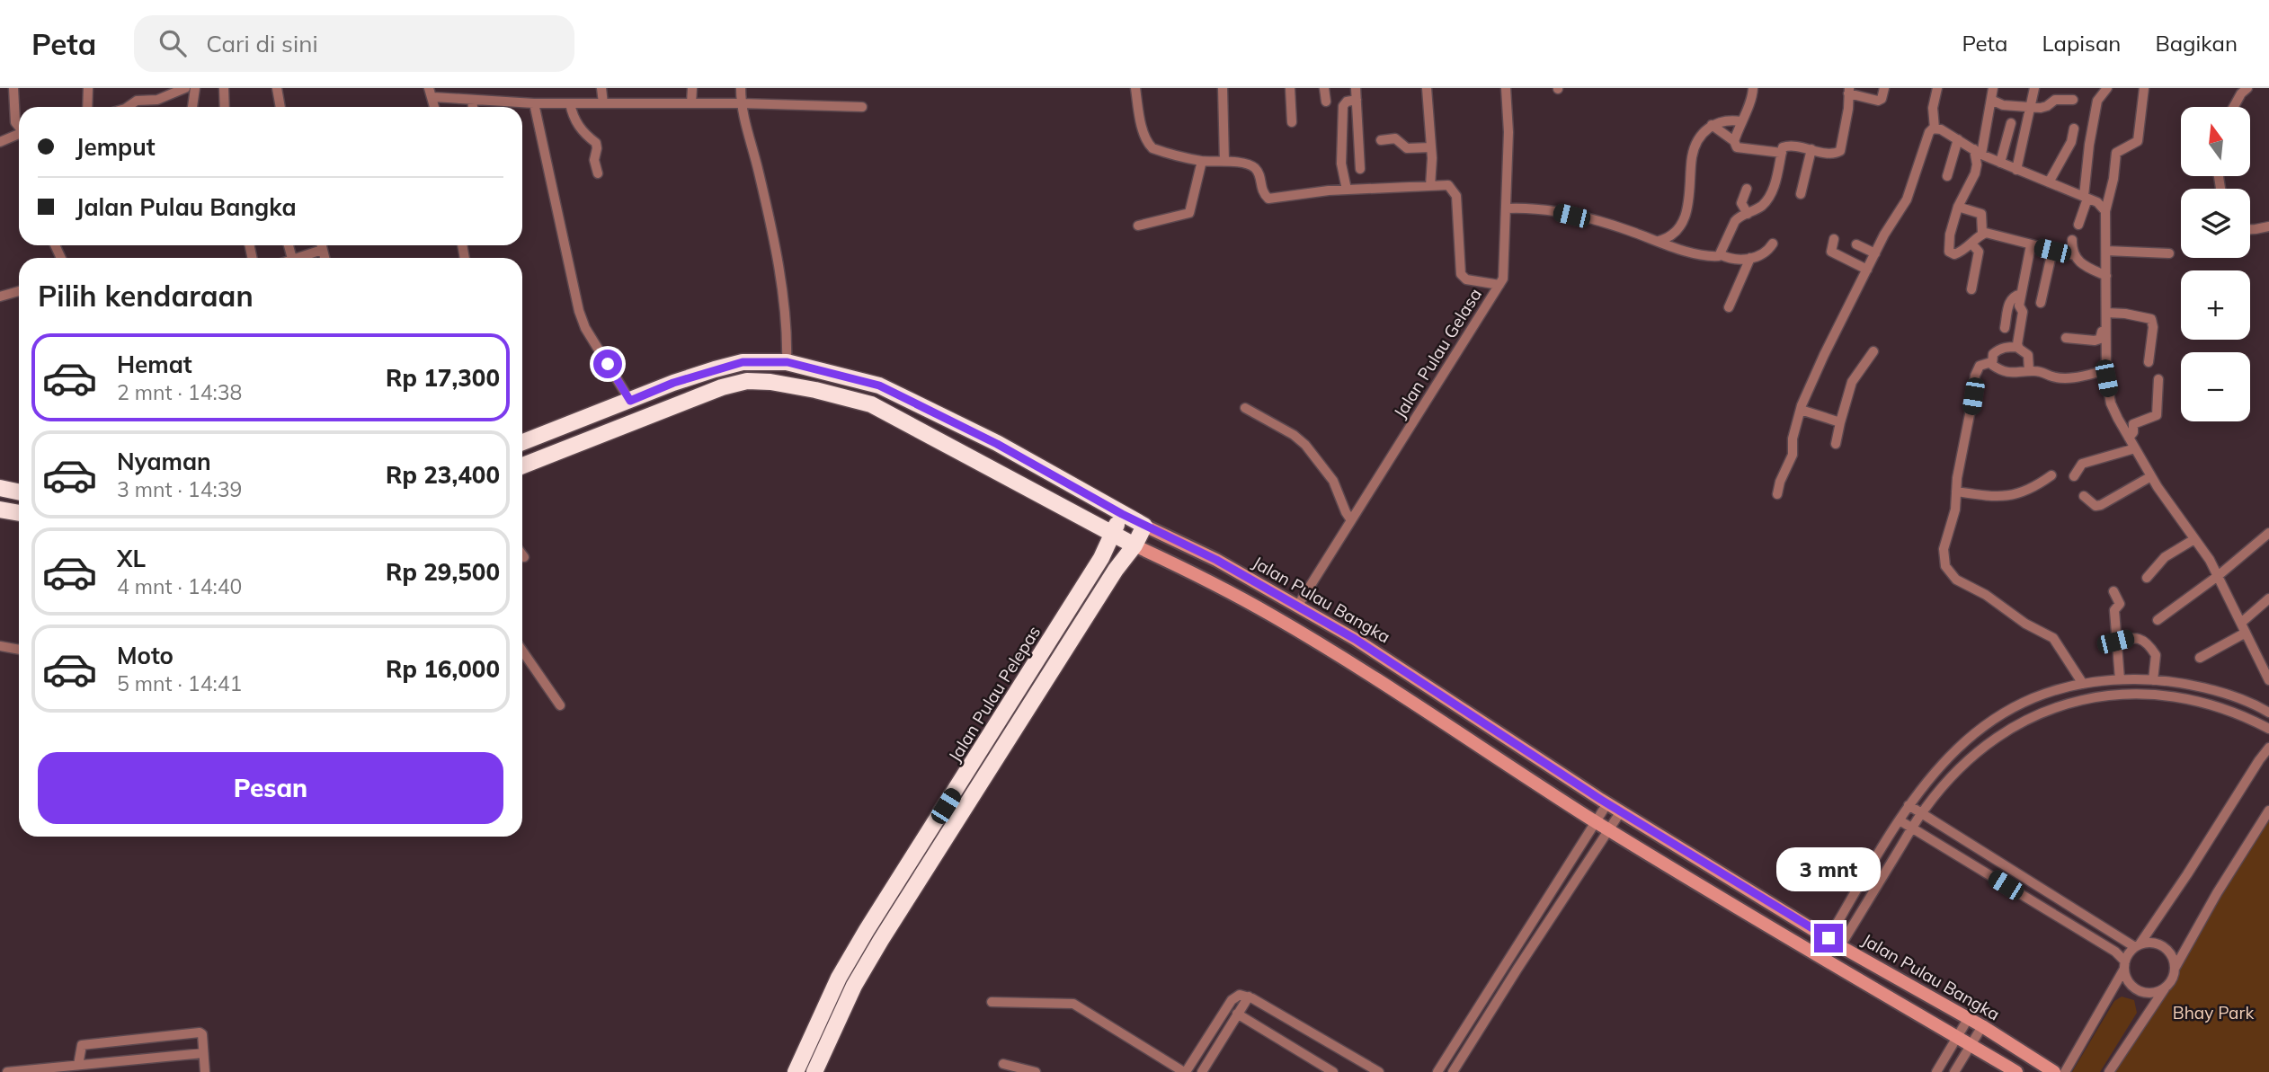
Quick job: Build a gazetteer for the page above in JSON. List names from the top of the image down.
{
  "streets": {
    "highway": ["Jalan Pulau Bangka", "Jalan Pulau Pelepas"],
    "street": ["Jalan Pulau Gelasa"]
  },
  "crossings": [
    ["Jalan Pulau Gelasa", "Jalan Pulau Bangka"],
    ["Jalan Pulau Bangka", "Jalan Pulau Pelepas"]
  ],
  "parks": ["Bhay Park"],
  "north": "top",
  "page": {
    "header": "Peta",
    "search": "Cari di sini",
    "nav": ["Peta", "Lapisan", "Bagikan"],
    "map_buttons": ["+", "−"],
    "banner": ["Jemput", "Jalan Pulau Bangka"],
    "heading": "Pilih kendaraan",
    "list": [
      {
        "name": "Hemat",
        "note": "2 mnt · 14:38",
        "value": "Rp 17,300"
      },
      {
        "name": "Nyaman",
        "note": "3 mnt · 14:39",
        "value": "Rp 23,400"
      },
      {
        "name": "XL",
        "note": "4 mnt · 14:40",
        "value": "Rp 29,500"
      },
      {
        "name": "Moto",
        "note": "5 mnt · 14:41",
        "value": "Rp 16,000"
      }
    ],
    "buttons": "Pesan",
    "bubble": "3 mnt"
  }
}
